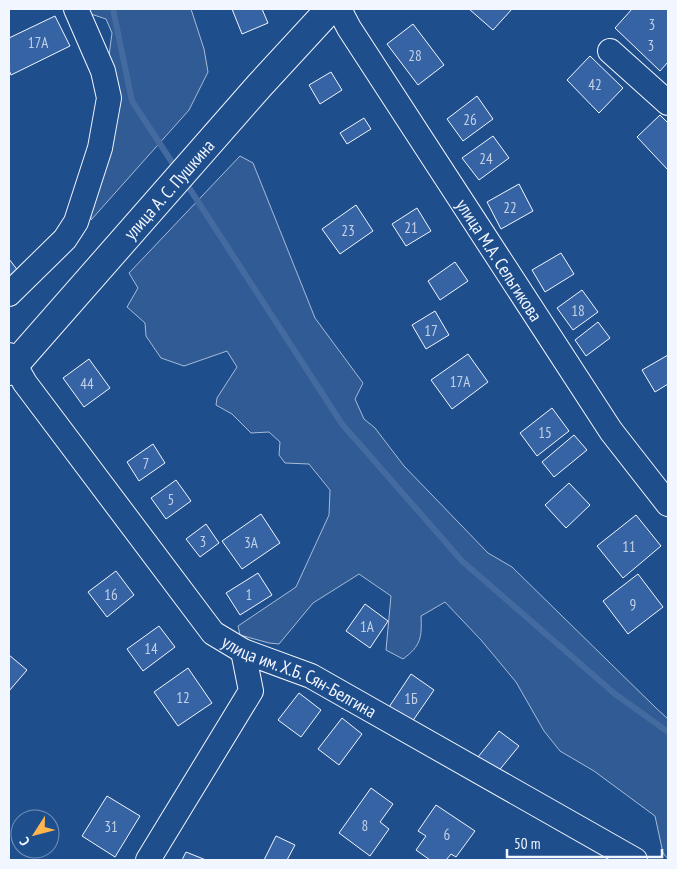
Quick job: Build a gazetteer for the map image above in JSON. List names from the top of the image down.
{
  "streets": {
    "main road": ["улица А. С. Пушкина"],
    "street": ["улица М.А. Сельгикова", "улица им. Х.Б. Сян-Белгина"]
  },
  "crossings": [
    ["улица А. С. Пушкина", "улица им. Х.Б. Сян-Белгина"]
  ],
  "house_numbers": [
    "3",
    "17А",
    "3",
    "28",
    "42",
    "26",
    "24",
    "22",
    "21",
    "23",
    "18",
    "17",
    "17А",
    "44",
    "15",
    "7",
    "5",
    "3",
    "3А",
    "11",
    "16",
    "1",
    "9",
    "1А",
    "14",
    "12",
    "1Б",
    "8",
    "31",
    "6"
  ],
  "scale_bar": "50 m",
  "north": "bottom left"
}
